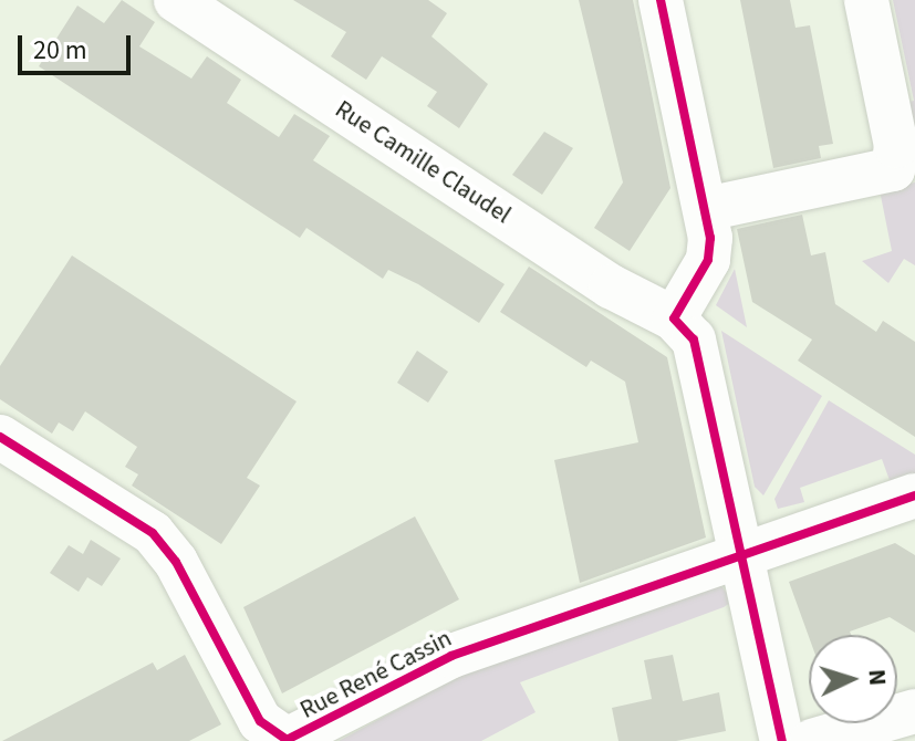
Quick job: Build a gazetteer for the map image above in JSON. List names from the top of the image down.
{
  "streets": {
    "street": ["Rue Camille Claudel", "Rue René Cassin"]
  },
  "scale_bar": "20 m",
  "north": "right"
}
